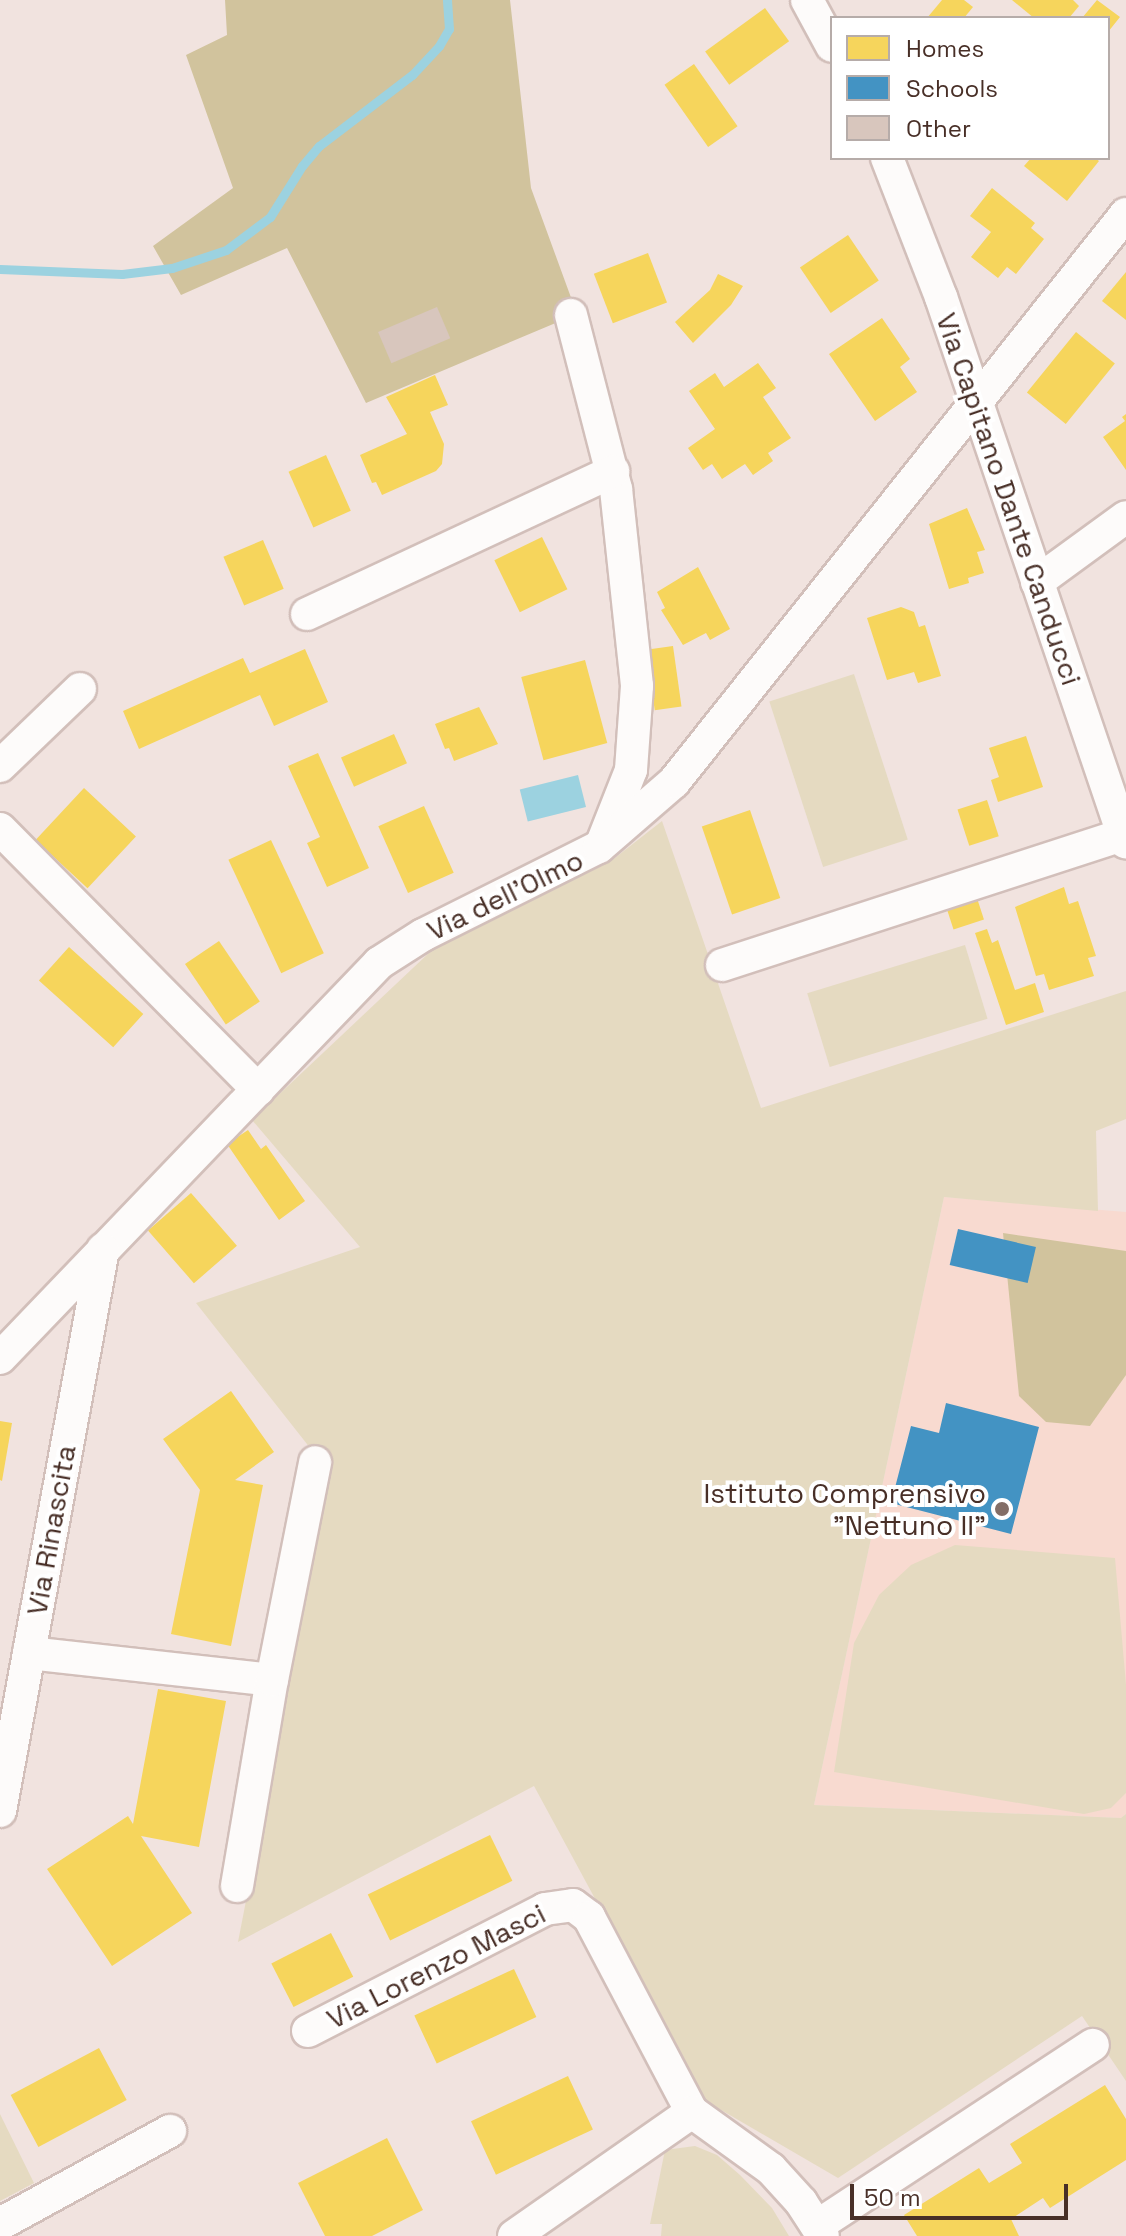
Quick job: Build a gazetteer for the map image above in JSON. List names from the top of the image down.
{
  "streets": {
    "street": [
      "Via Capitano Dante Canducci",
      "Via dell'Olmo",
      "Via Rinascita",
      "Via Lorenzo Masci"
    ]
  },
  "crossings": [
    ["Via Capitano Dante Canducci", "Via dell'Olmo"],
    ["Via dell'Olmo", "Via Rinascita"]
  ],
  "places": ["Istituto Comprensivo \"Nettuno II\""],
  "legend": ["Homes", "Schools", "Other"],
  "scale_bar": "50 m"
}
